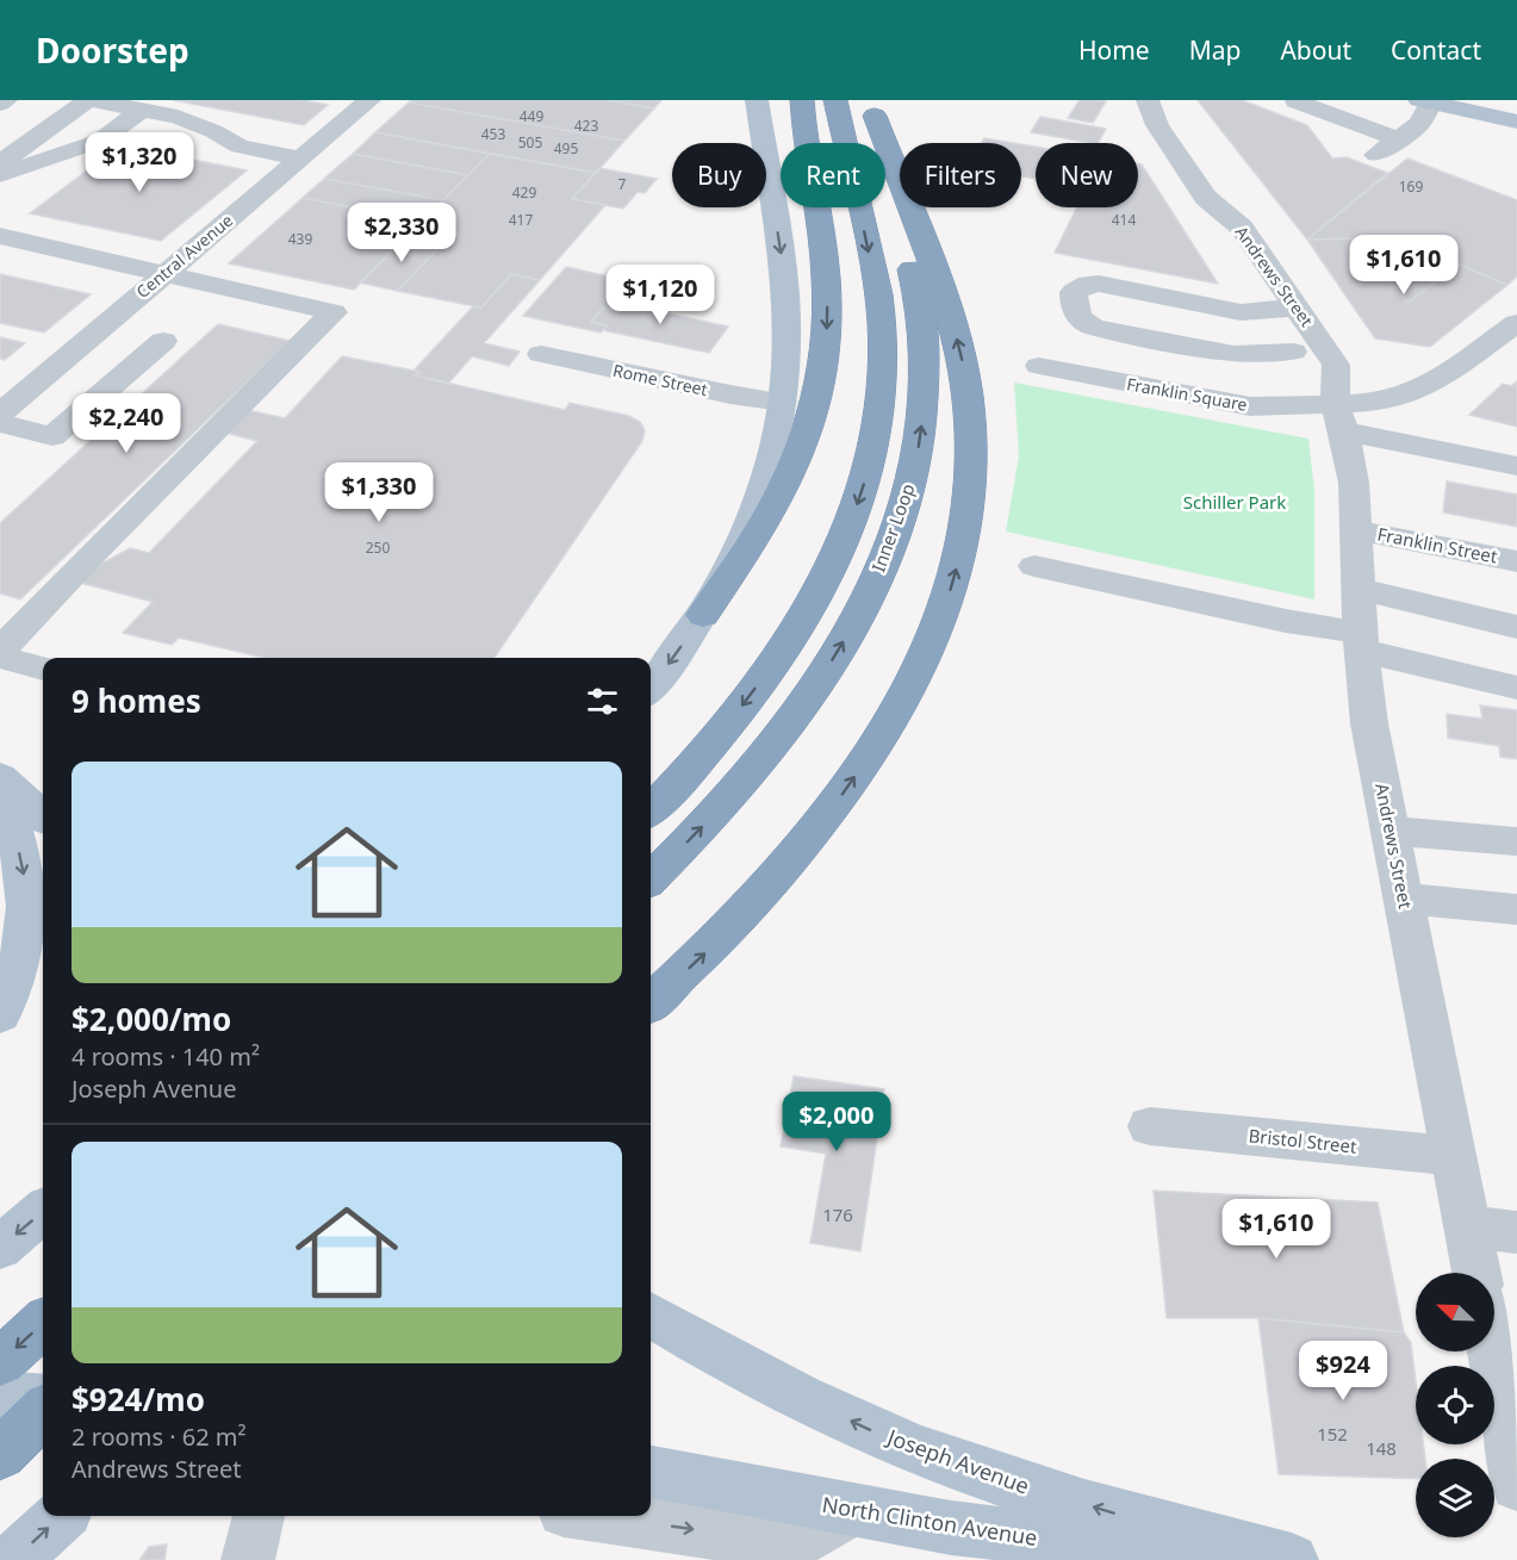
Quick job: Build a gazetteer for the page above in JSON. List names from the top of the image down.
{
  "streets": {
    "highway": ["Inner Loop"],
    "main road": ["Joseph Avenue", "North Clinton Avenue"],
    "street": [
      "Central Avenue",
      "Andrews Street",
      "Rome Street",
      "Franklin Square",
      "Franklin Street",
      "Bristol Street"
    ]
  },
  "crossings": [
    ["Andrews Street", "Franklin Square"],
    ["Andrews Street", "Franklin Street"],
    ["Andrews Street", "Bristol Street"]
  ],
  "one_way": ["Joseph Avenue"],
  "parks": ["Schiller Park"],
  "house_numbers": [
    "449",
    "423",
    "453",
    "505",
    "495",
    "7",
    "169",
    "429",
    "417",
    "414",
    "439",
    "250",
    "176",
    "152",
    "148"
  ],
  "north": "top left",
  "page": {
    "header": "Doorstep",
    "nav": [
      "Home",
      "Map",
      "About",
      "Contact"
    ],
    "price": [
      "$1,320",
      "$2,330",
      "$1,610",
      "$1,120",
      "$2,240",
      "$1,330",
      "$2,000",
      "$1,610",
      "$924"
    ],
    "chip": [
      "Buy",
      "Rent",
      "Filters",
      "New"
    ],
    "heading": "9 homes",
    "list": [
      {
        "name": "$2,000/mo",
        "note": "4 rooms · 140 m² · Joseph Avenue"
      },
      {
        "name": "$924/mo",
        "note": "2 rooms · 62 m² · Andrews Street"
      }
    ]
  }
}
